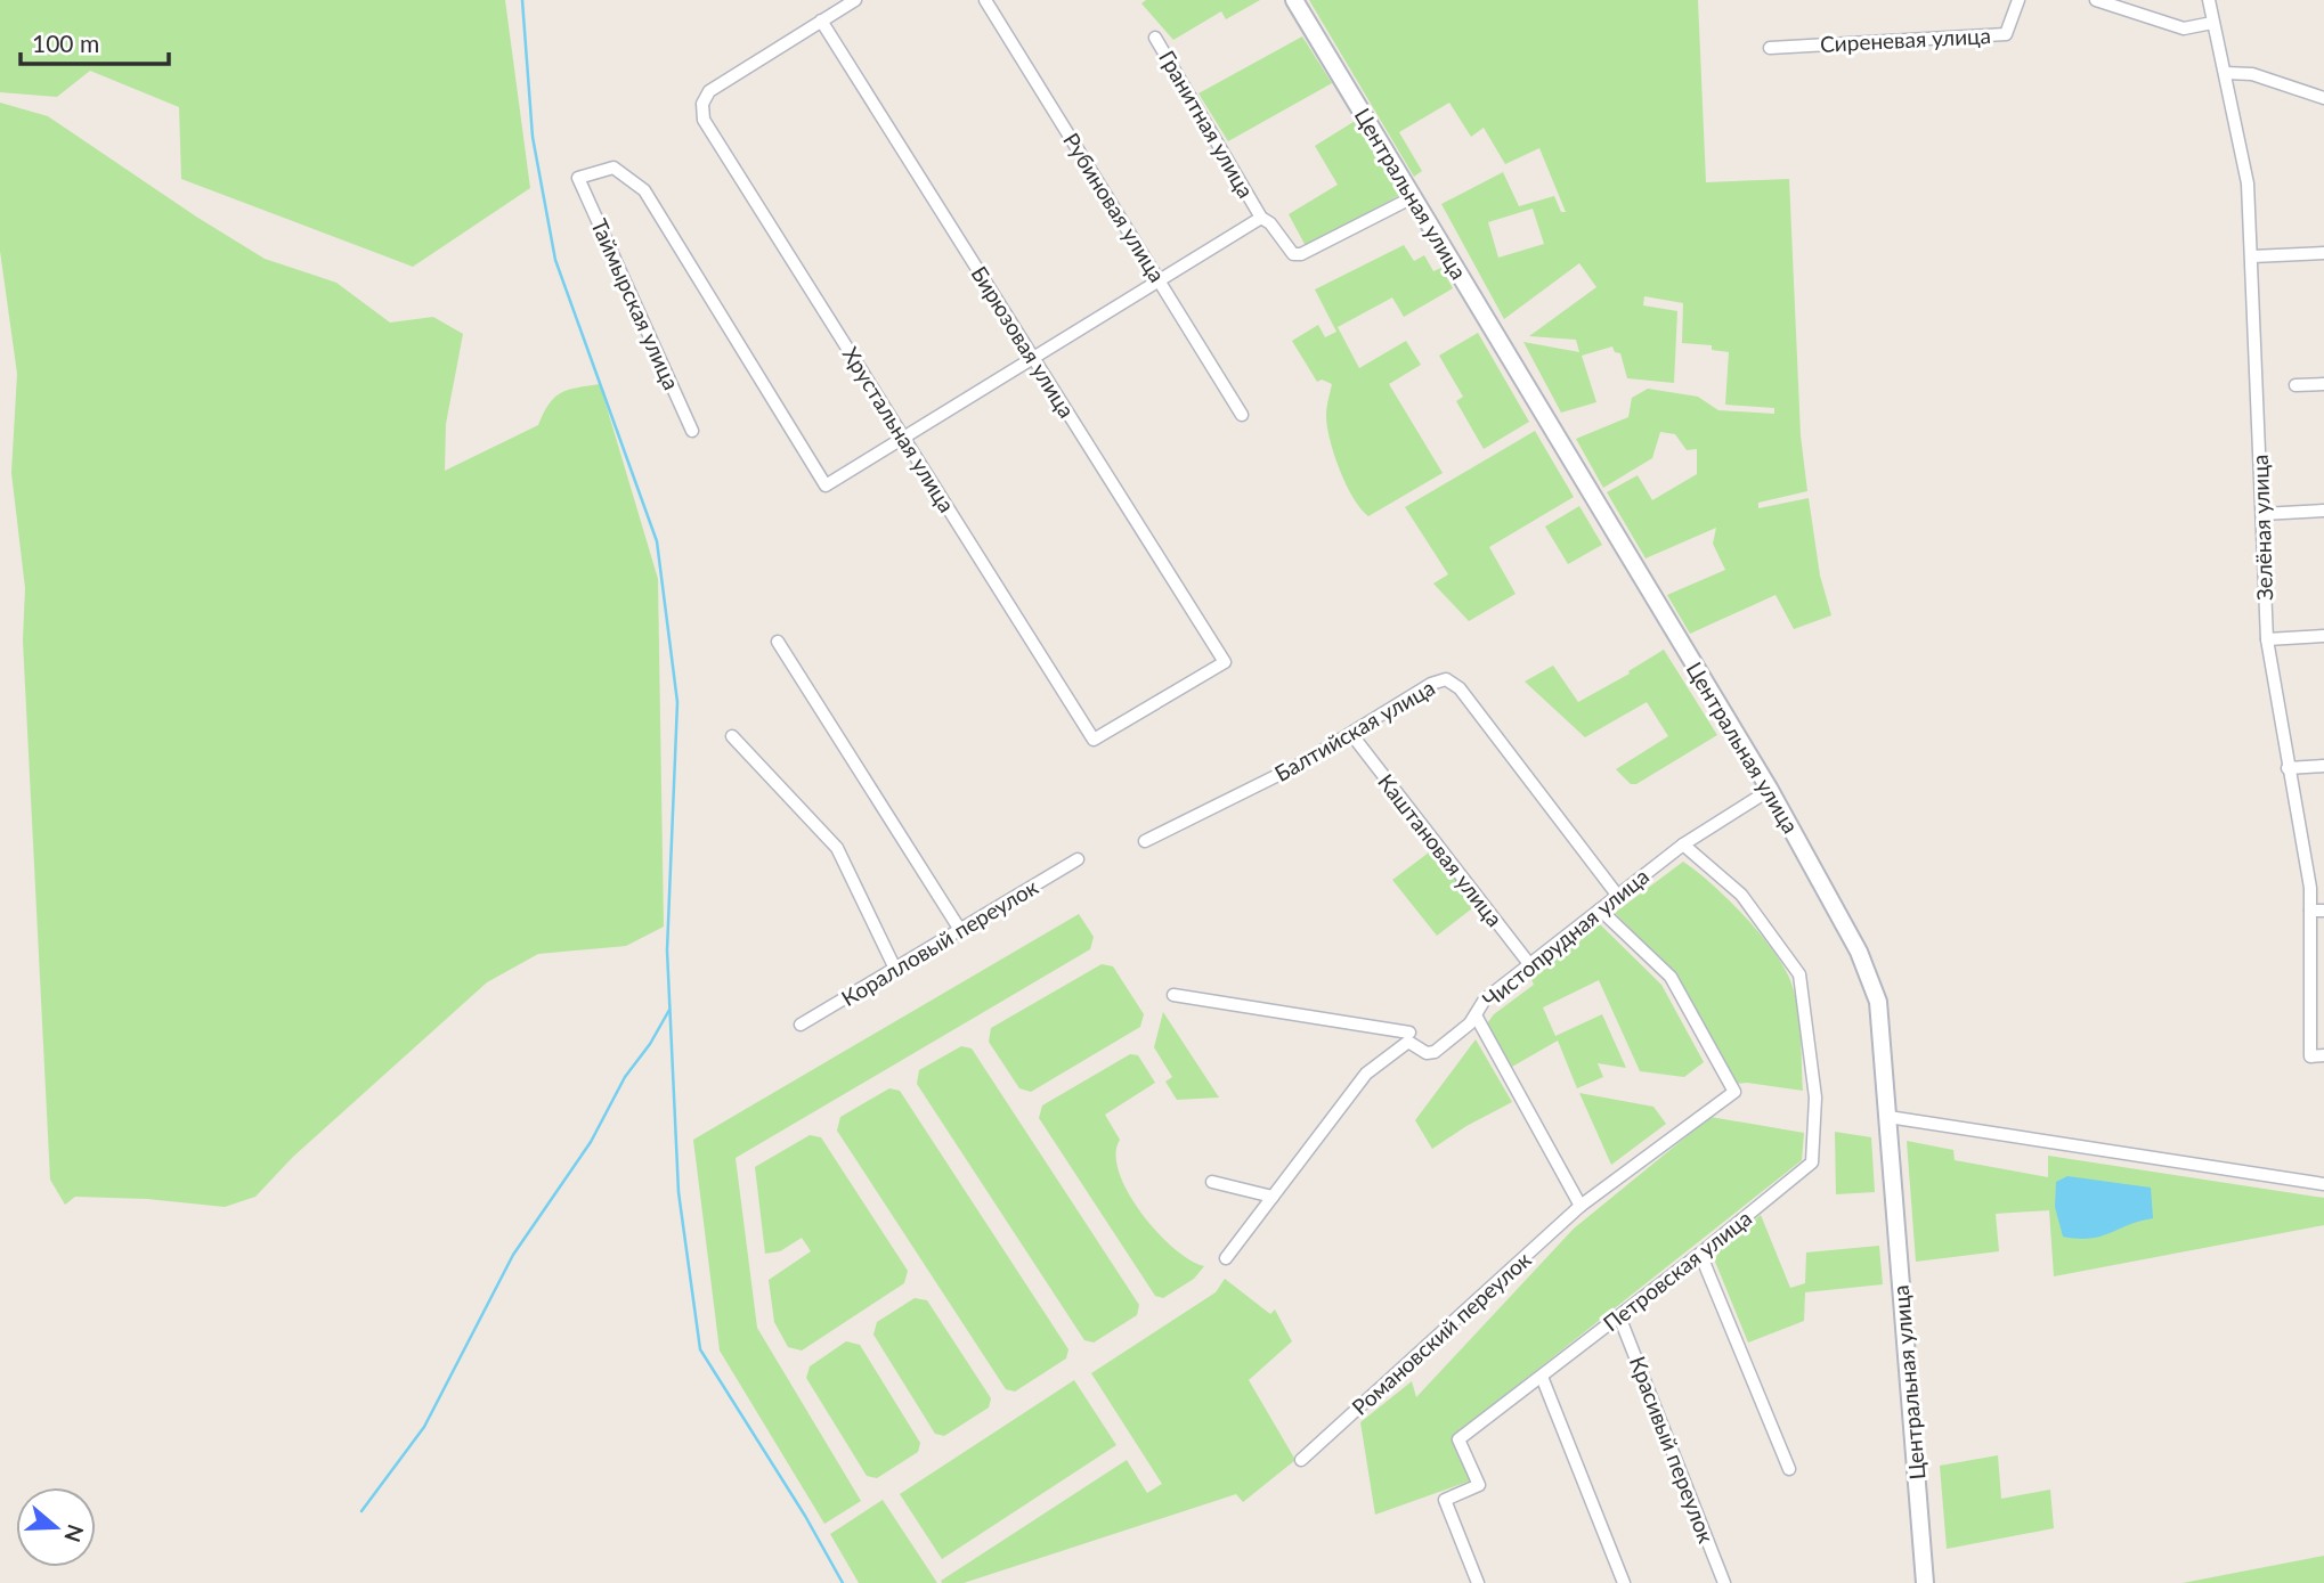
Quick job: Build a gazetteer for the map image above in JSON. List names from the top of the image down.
{
  "streets": {
    "main road": ["Центральная улица"],
    "street": [
      "Сиреневая улица",
      "Гранитная улица",
      "Рубиновая улица",
      "Таймырская улица",
      "Бирюзовая улица",
      "Хрустальная улица",
      "Зелёная улица",
      "Балтийская улица",
      "Каштановая улица",
      "Чистопрудная улица",
      "Коралловый переулок",
      "Петровская улица",
      "Романовский переулок",
      "Красивый переулок"
    ]
  },
  "crossings": [
    ["Гранитная улица", "Центральная улица"],
    ["Центральная улица", "Чистопрудная улица"],
    ["Таймырская улица", "Хрустальная улица"],
    ["Бирюзовая улица", "Хрустальная улица"],
    ["Балтийская улица", "Каштановая улица"],
    ["Балтийская улица", "Чистопрудная улица"],
    ["Каштановая улица", "Чистопрудная улица"],
    ["Чистопрудная улица", "Петровская улица"],
    ["Петровская улица", "Красивый переулок"]
  ],
  "scale_bar": "100 m",
  "north": "right"
}
